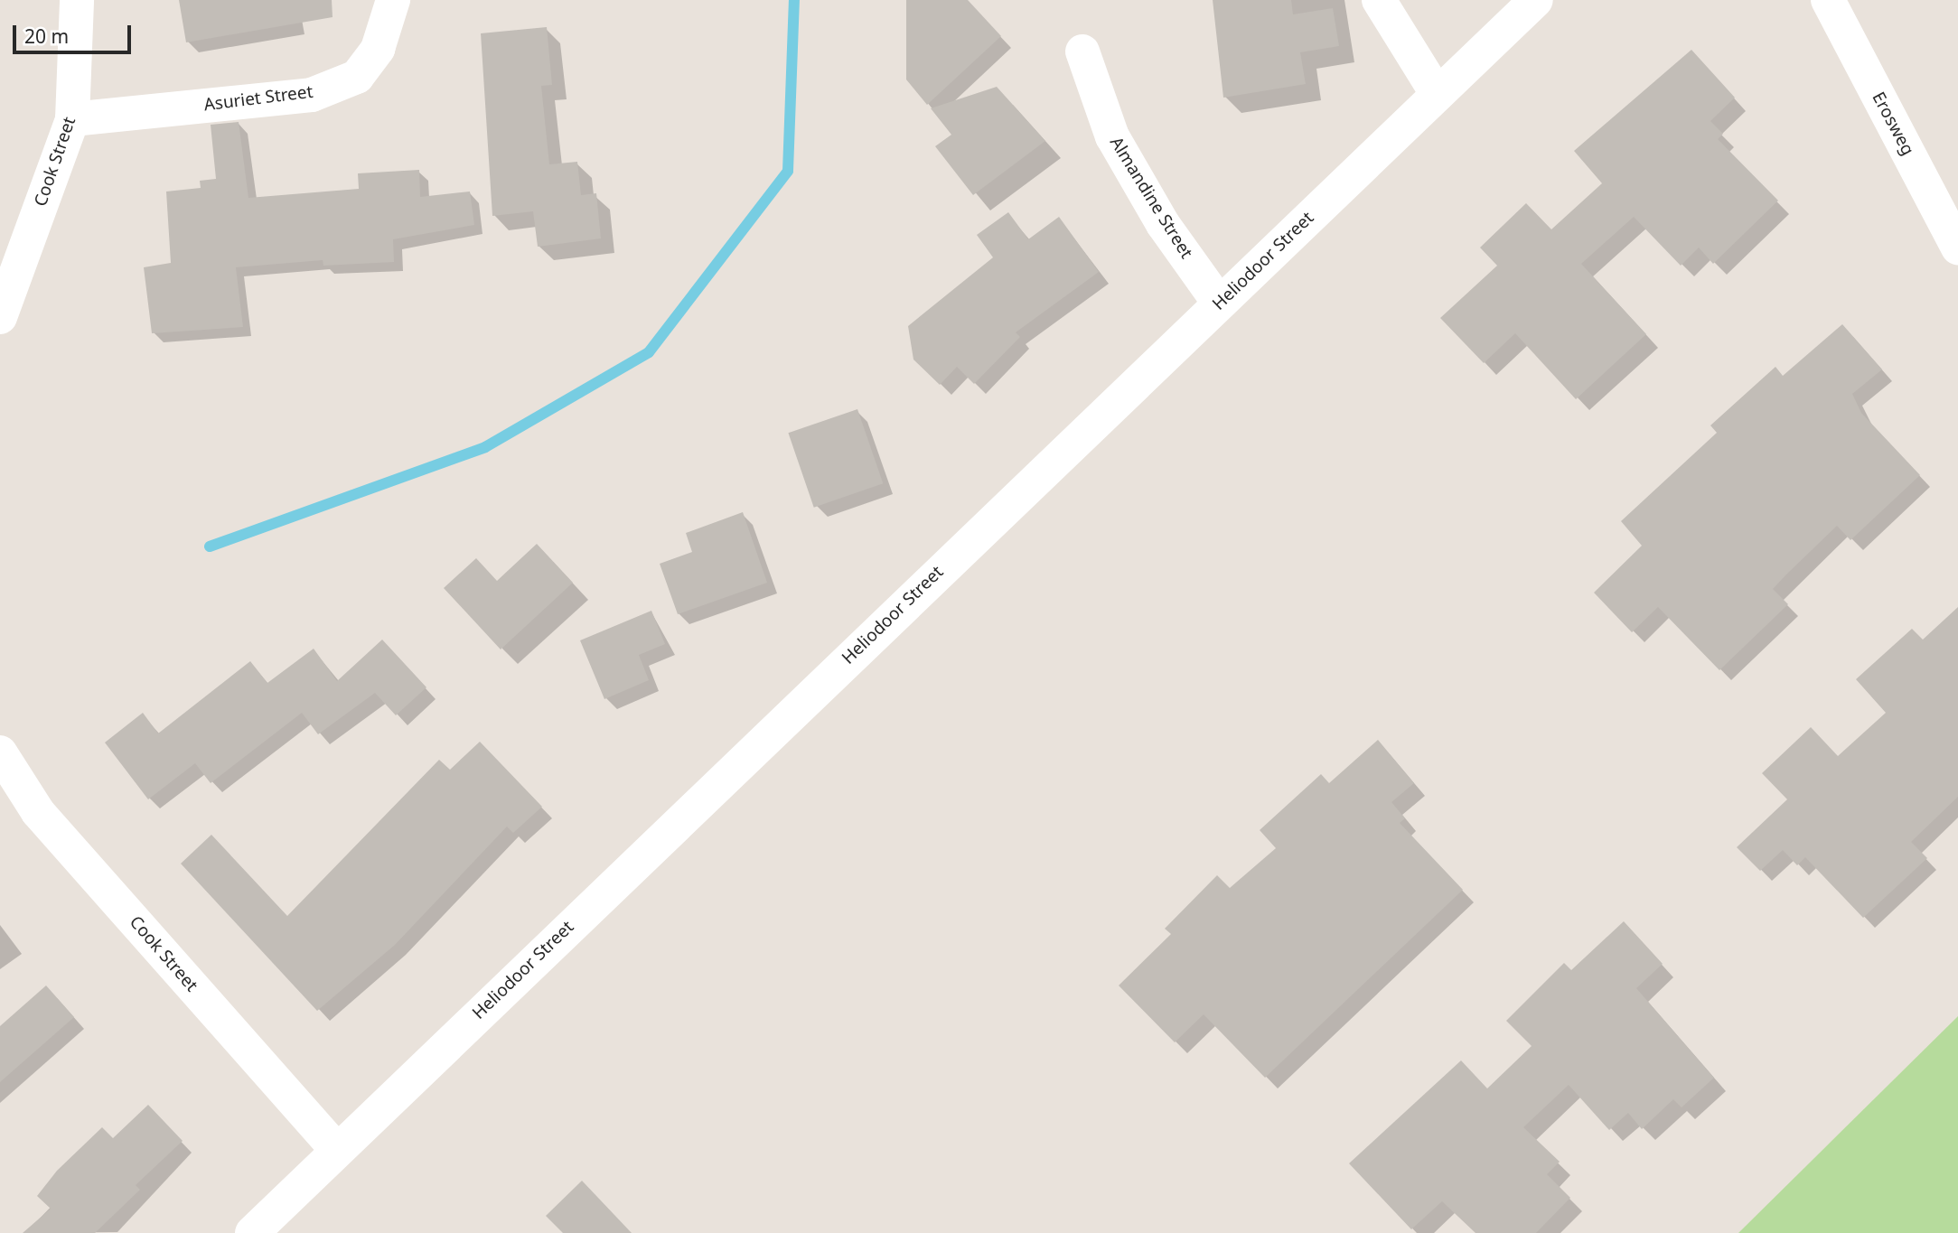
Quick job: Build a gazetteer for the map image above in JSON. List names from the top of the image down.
{
  "streets": {
    "street": [
      "Asuriet Street",
      "Erosweg",
      "Cook Street",
      "Almandine Street",
      "Heliodoor Street"
    ]
  },
  "crossings": [
    ["Asuriet Street", "Cook Street"],
    ["Cook Street", "Heliodoor Street"],
    ["Almandine Street", "Heliodoor Street"]
  ],
  "scale_bar": "20 m"
}
